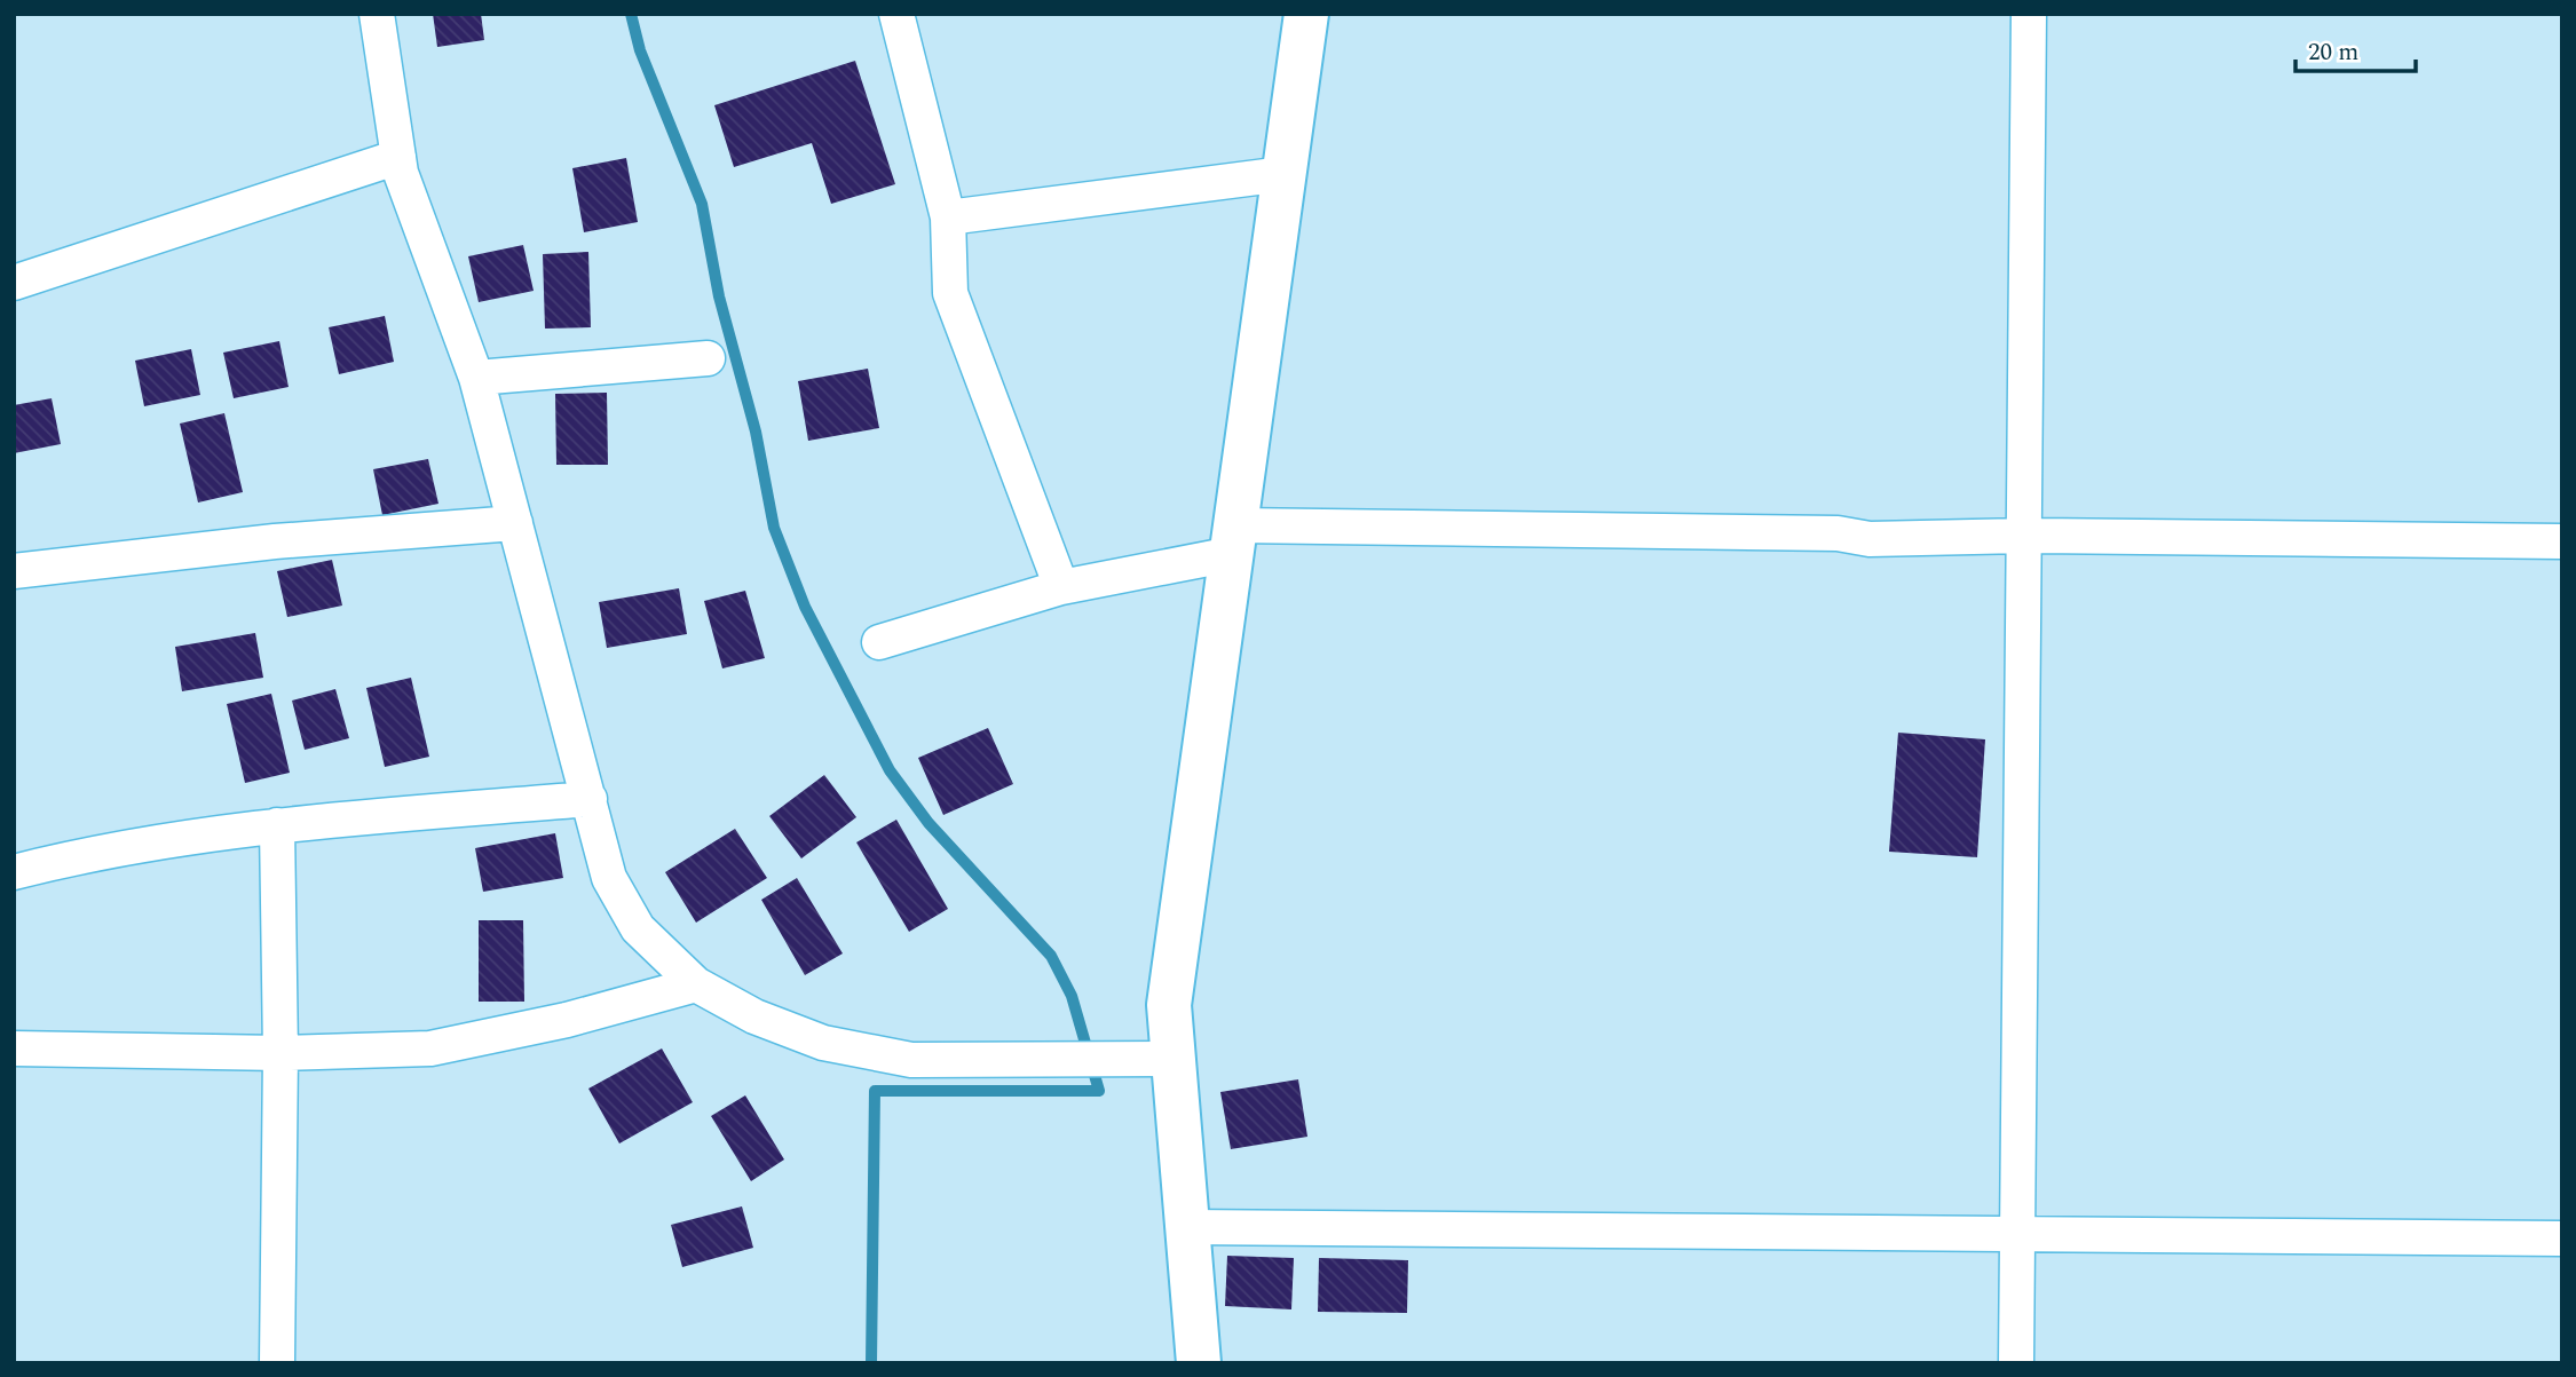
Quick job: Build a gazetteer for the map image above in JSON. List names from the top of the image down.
{
  "scale_bar": "20 m"
}
